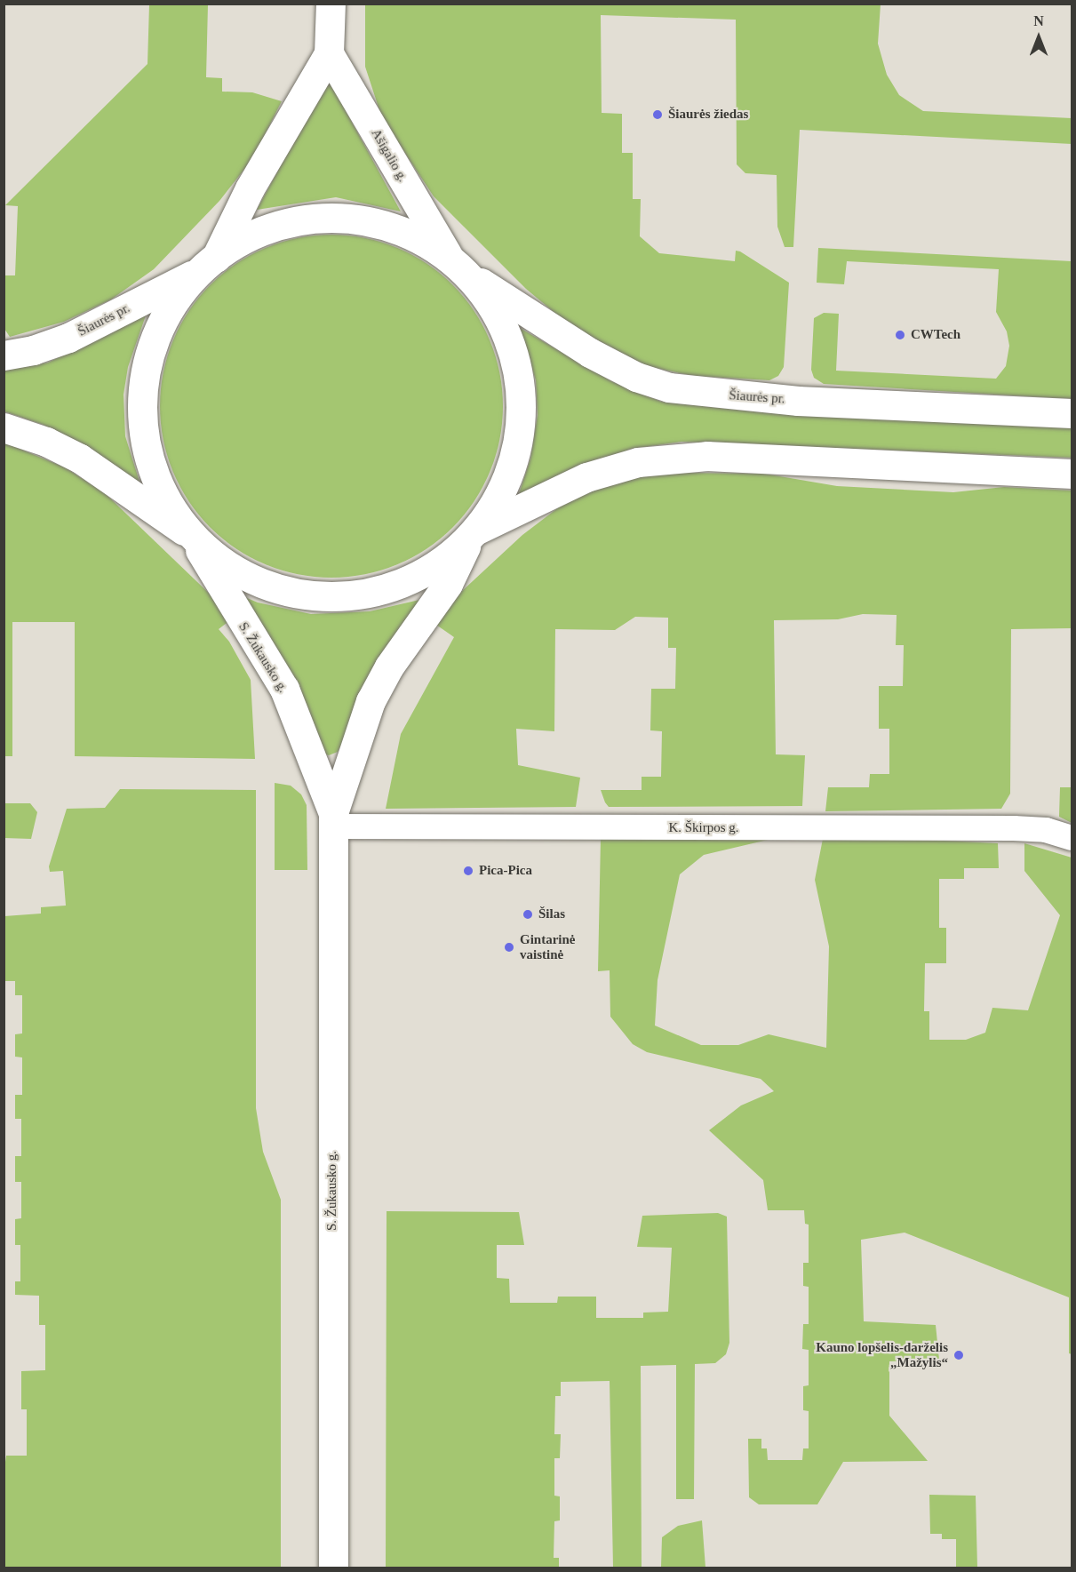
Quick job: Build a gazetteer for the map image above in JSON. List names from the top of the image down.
{
  "streets": {
    "main road": ["Ašigalio g.", "Šiaurės pr.", "S. Žukausko g."],
    "street": ["K. Škirpos g."]
  },
  "crossings": [
    ["Ašigalio g.", "Šiaurės pr."],
    ["Šiaurės pr.", "S. Žukausko g."],
    ["S. Žukausko g.", "K. Škirpos g."]
  ],
  "places": [
    "Šiaurės žiedas",
    "CWTech",
    "Pica-Pica",
    "Šilas",
    "Gintarinė vaistinė",
    "Kauno lopšelis-darželis „Mažylis“"
  ],
  "north": "top"
}
